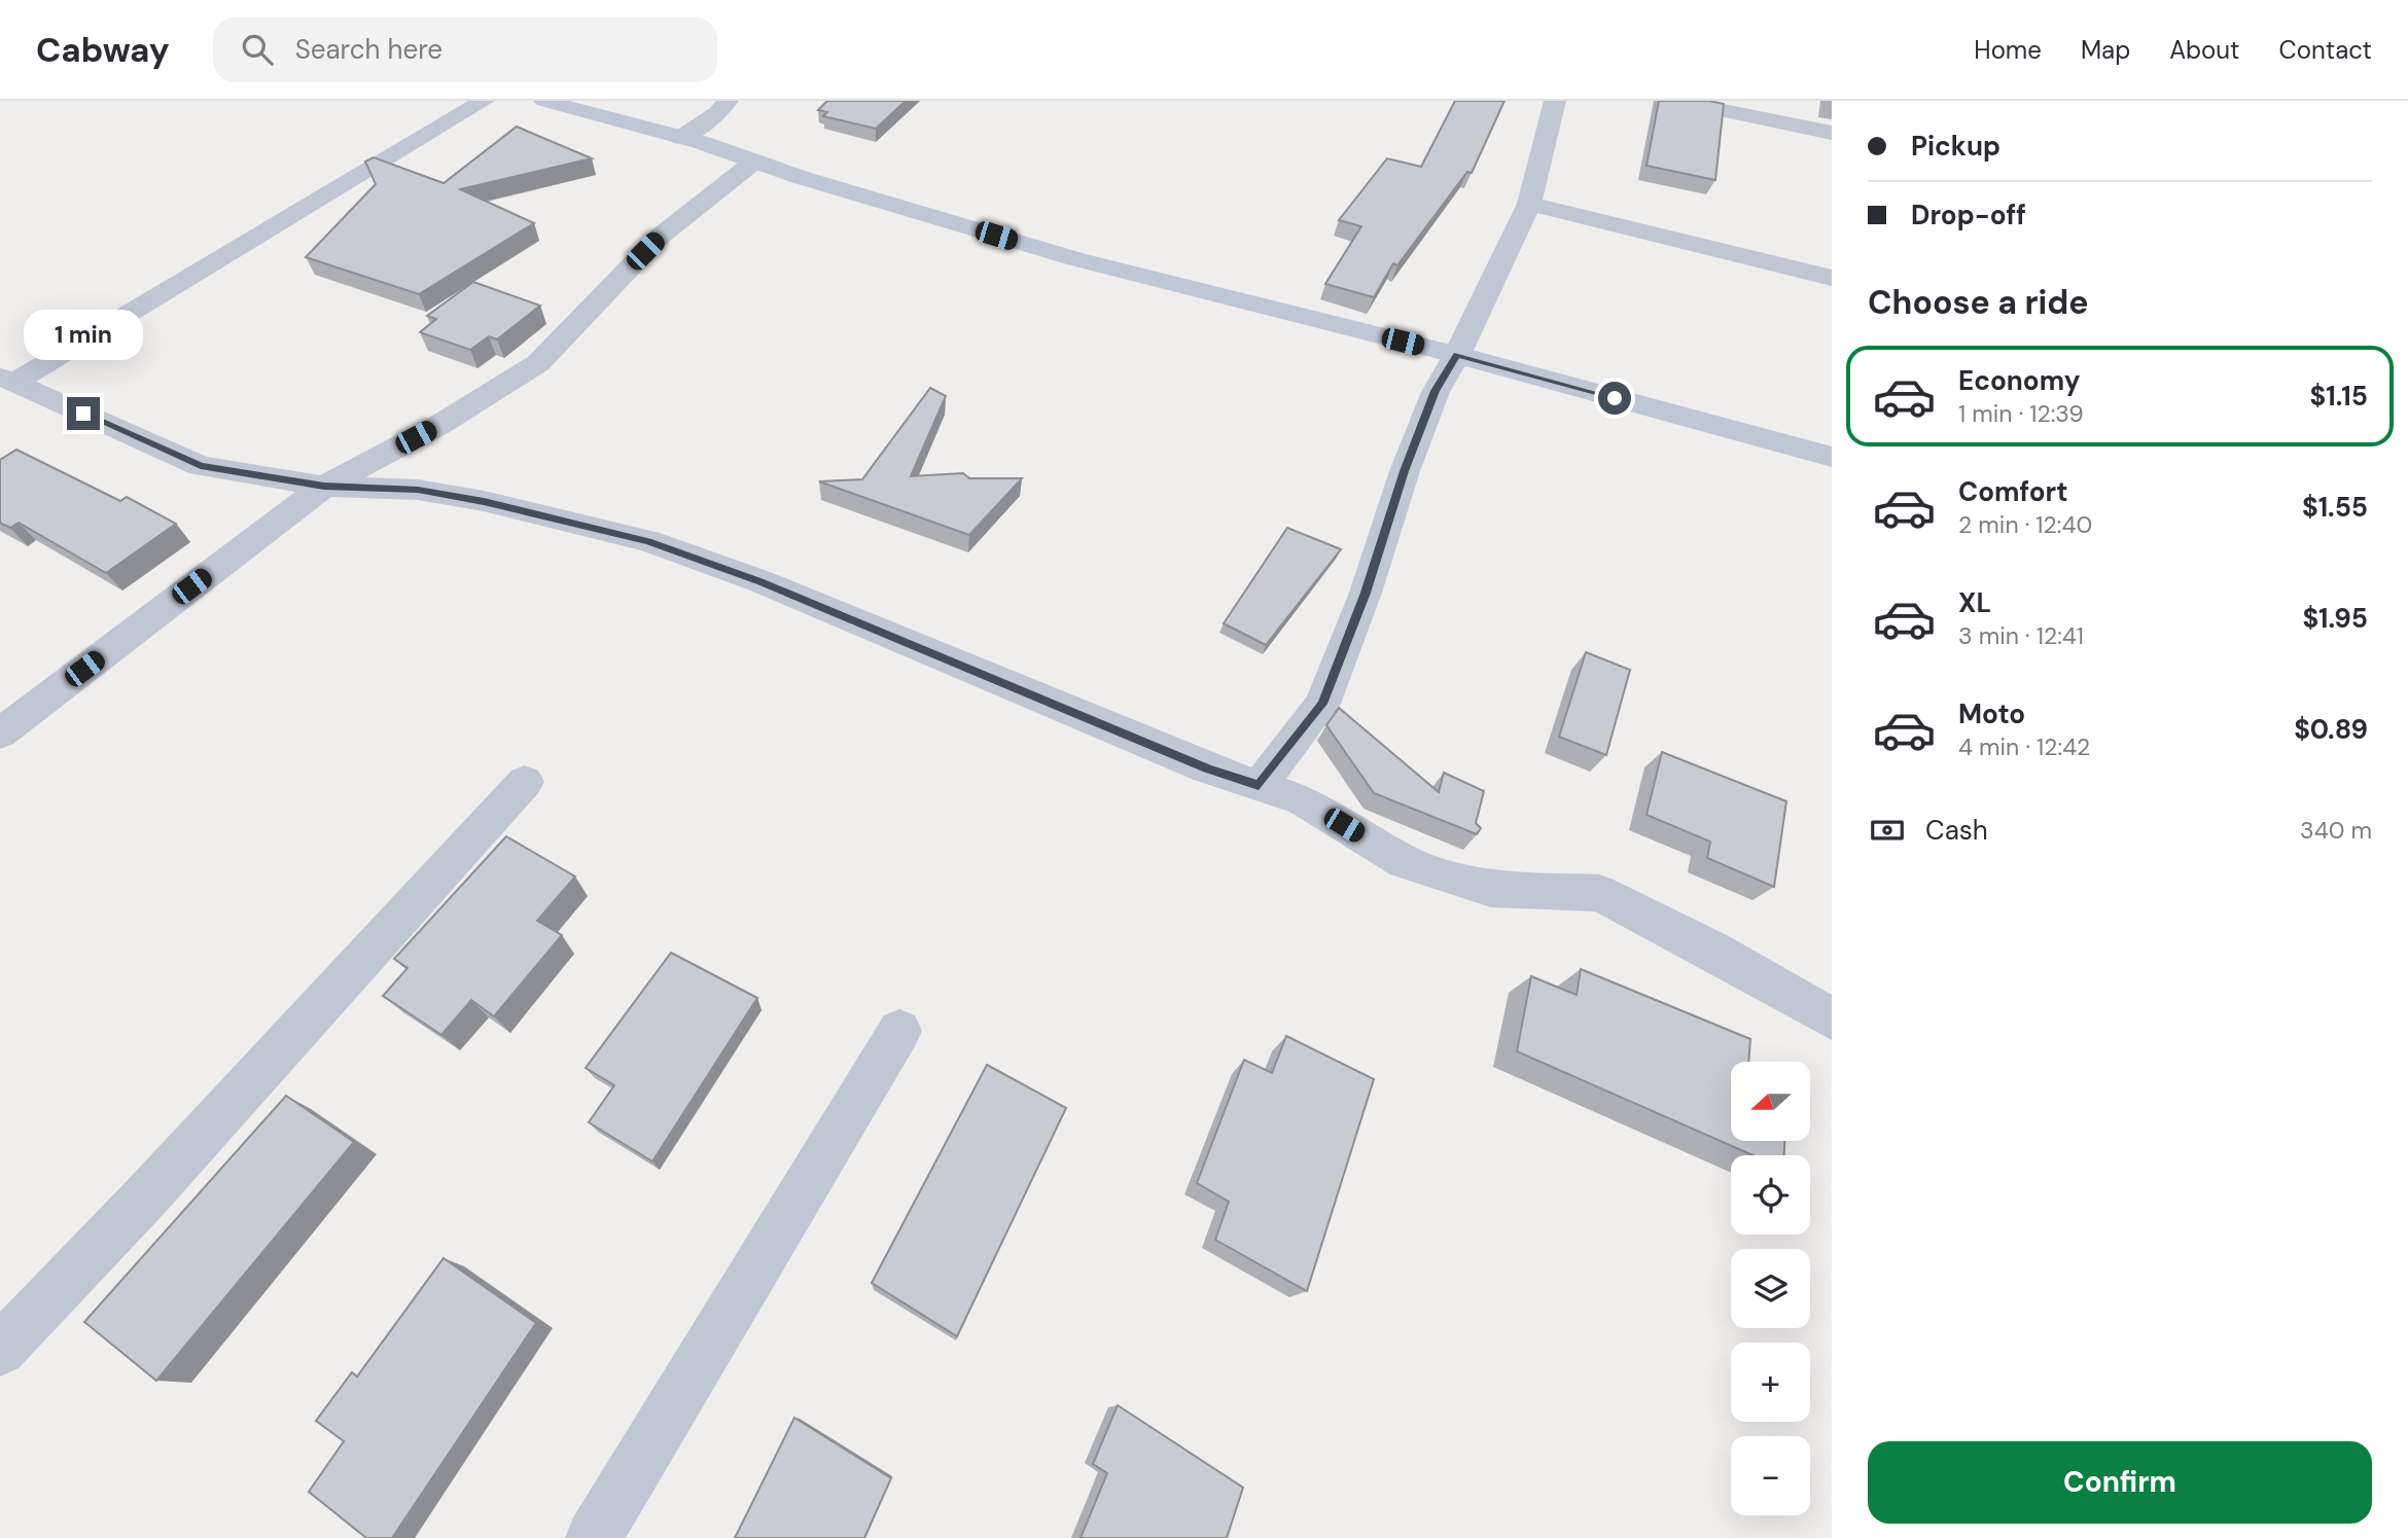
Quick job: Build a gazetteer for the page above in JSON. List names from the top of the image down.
{
  "north": "left",
  "page": {
    "header": "Cabway",
    "search": "Search here",
    "nav": [
      "Home",
      "Map",
      "About",
      "Contact"
    ],
    "banner": ["Pickup", "Drop-off"],
    "heading": "Choose a ride",
    "bubble": "1 min",
    "list": [
      {
        "name": "Economy",
        "note": "1 min · 12:39",
        "value": "$1.15"
      },
      {
        "name": "Comfort",
        "note": "2 min · 12:40",
        "value": "$1.55"
      },
      {
        "name": "XL",
        "note": "3 min · 12:41",
        "value": "$1.95"
      },
      {
        "name": "Moto",
        "note": "4 min · 12:42",
        "value": "$0.89"
      }
    ],
    "pay": ["Cash", "340 m"],
    "map_buttons": ["+", "−"],
    "buttons": "Confirm"
  }
}
